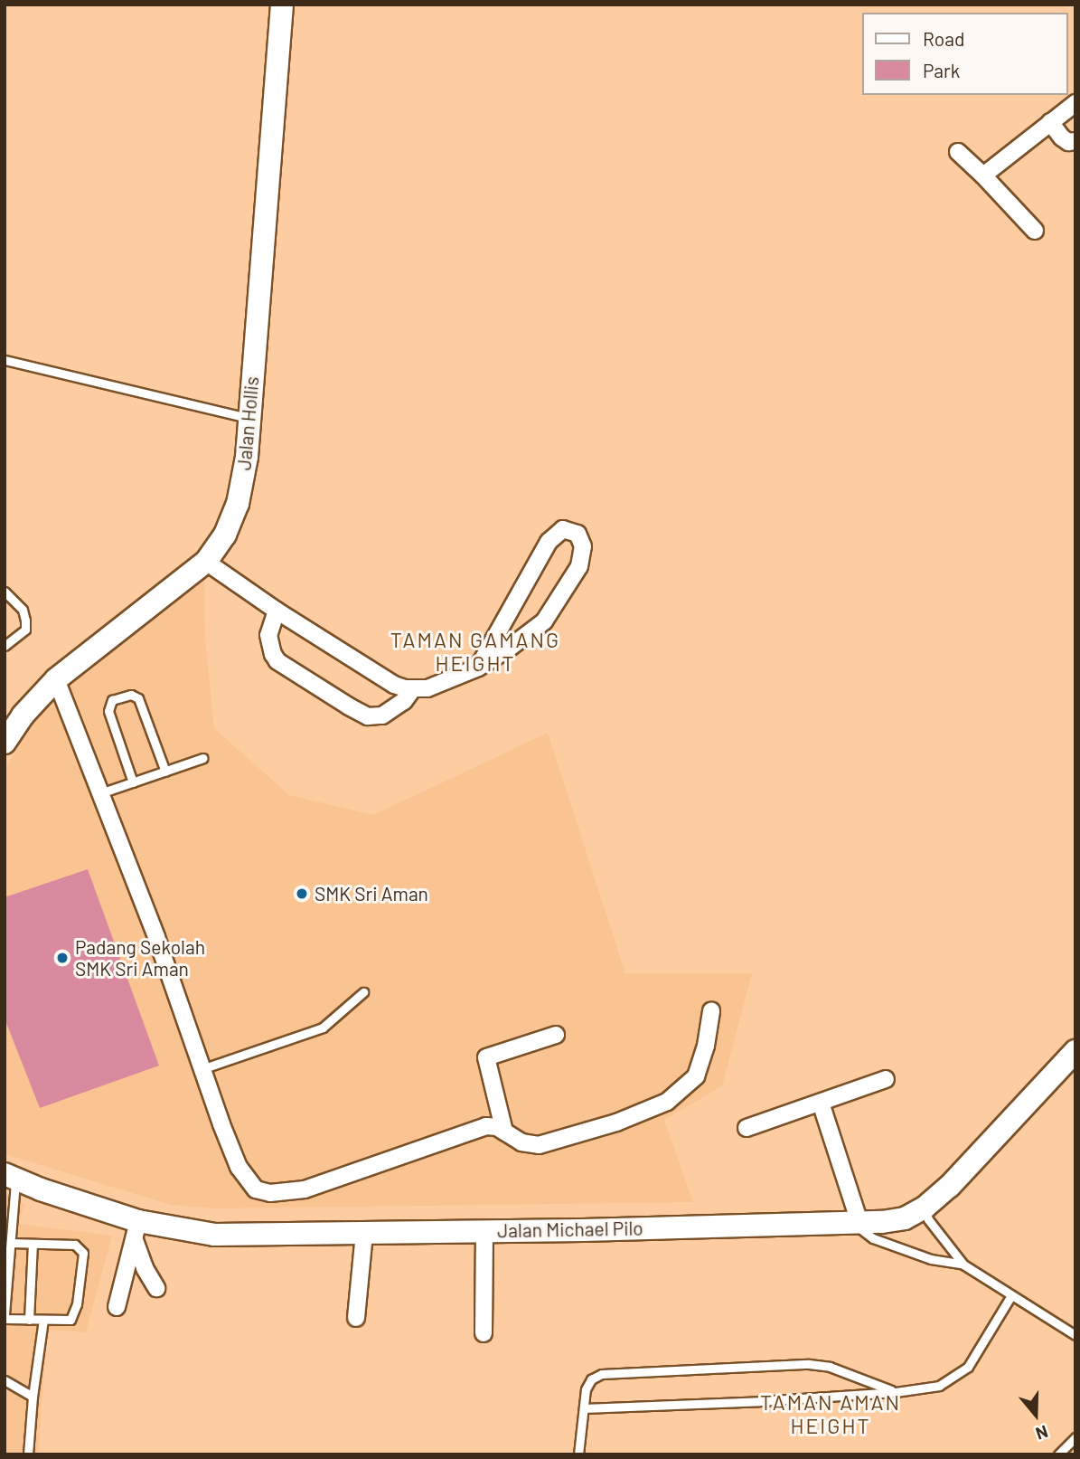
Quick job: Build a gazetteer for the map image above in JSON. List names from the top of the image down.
{
  "streets": {
    "street": ["Jalan Hollis", "Jalan Michael Pilo"]
  },
  "districts": ["TAMAN GAMANG HEIGHT", "TAMAN AMAN HEIGHT"],
  "places": ["SMK Sri Aman", "Padang Sekolah SMK Sri Aman"],
  "legend": ["Road", "Park"],
  "north": "bottom"
}
